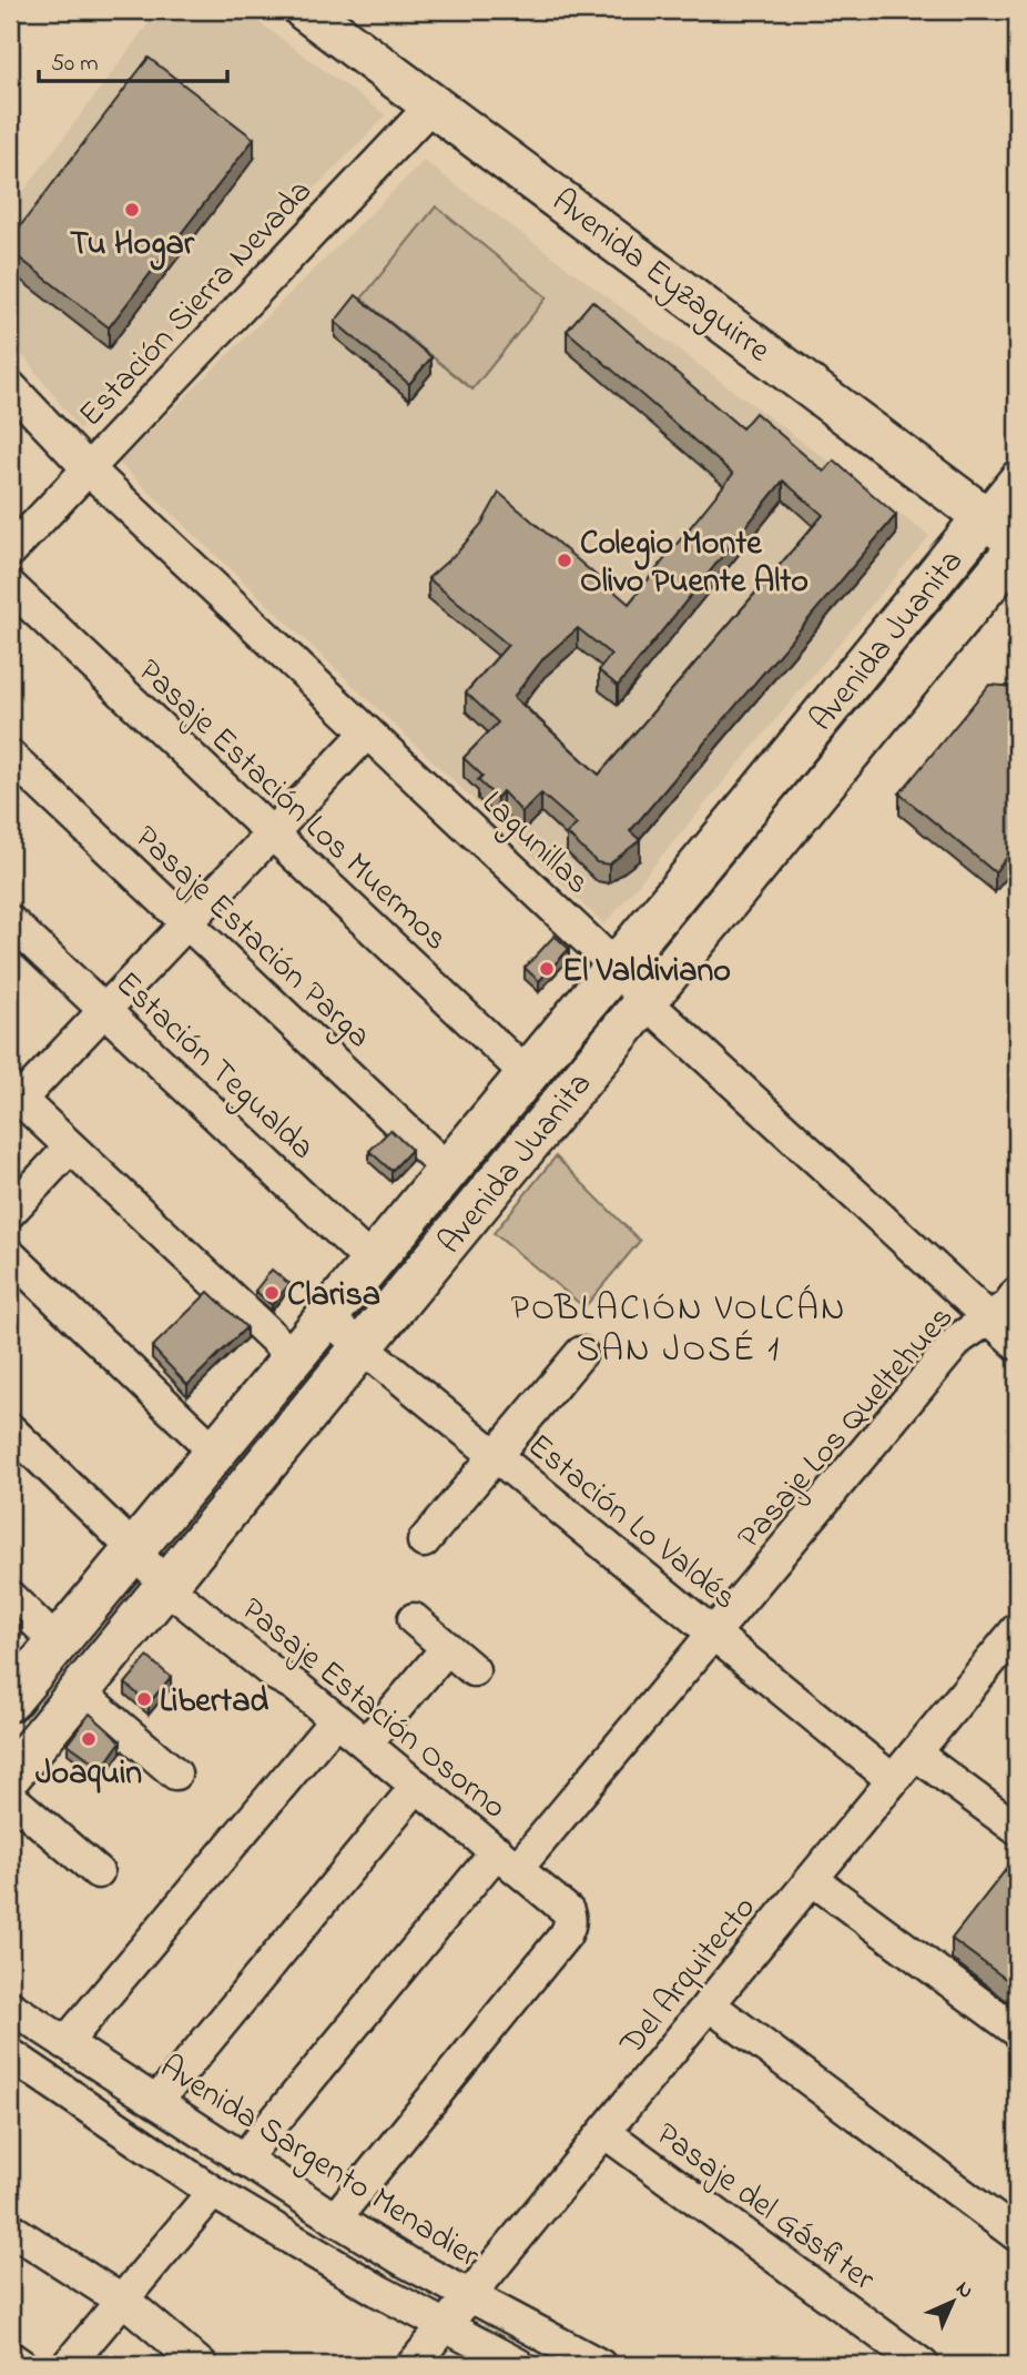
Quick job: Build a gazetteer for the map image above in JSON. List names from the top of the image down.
{
  "streets": {
    "main road": ["Avenida Eyzaguirre", "Avenida Juanita"],
    "street": [
      "Estación Sierra Nevada",
      "Pasaje Estación Los Muermos",
      "Lagunillas",
      "Pasaje Estación Parga",
      "Estación Tegualda",
      "Pasaje Los Queltehues",
      "Estación Lo Valdés",
      "Pasaje Estación Osorno",
      "Del Arquitecto",
      "Avenida Sargento Menadier",
      "Pasaje del Gásfiter"
    ]
  },
  "crossings": [
    ["Avenida Eyzaguirre", "Estación Sierra Nevada"],
    ["Avenida Eyzaguirre", "Avenida Juanita"],
    ["Estación Sierra Nevada", "Lagunillas"],
    ["Avenida Juanita", "Pasaje Estación Los Muermos"],
    ["Avenida Juanita", "Lagunillas"],
    ["Avenida Juanita", "Pasaje Estación Parga"],
    ["Avenida Juanita", "Estación Tegualda"],
    ["Avenida Juanita", "Estación Lo Valdés"],
    ["Avenida Juanita", "Pasaje Estación Osorno"],
    ["Lagunillas", "Pasaje Los Queltehues"],
    ["Pasaje Los Queltehues", "Estación Lo Valdés"],
    ["Pasaje Los Queltehues", "Pasaje Estación Osorno"],
    ["Pasaje Los Queltehues", "Avenida Sargento Menadier"],
    ["Estación Lo Valdés", "Del Arquitecto"],
    ["Pasaje Estación Osorno", "Avenida Sargento Menadier"],
    ["Del Arquitecto", "Avenida Sargento Menadier"],
    ["Del Arquitecto", "Pasaje del Gásfiter"]
  ],
  "districts": ["POBLACIÓN VOLCÁN SAN JOSÉ 1"],
  "places": [
    "Tu Hogar",
    "Colegio Monte Olivo Puente Alto",
    "El Valdiviano",
    "Clarisa",
    "Libertad",
    "Joaquin"
  ],
  "scale_bar": "50 m",
  "north": "top right"
}
